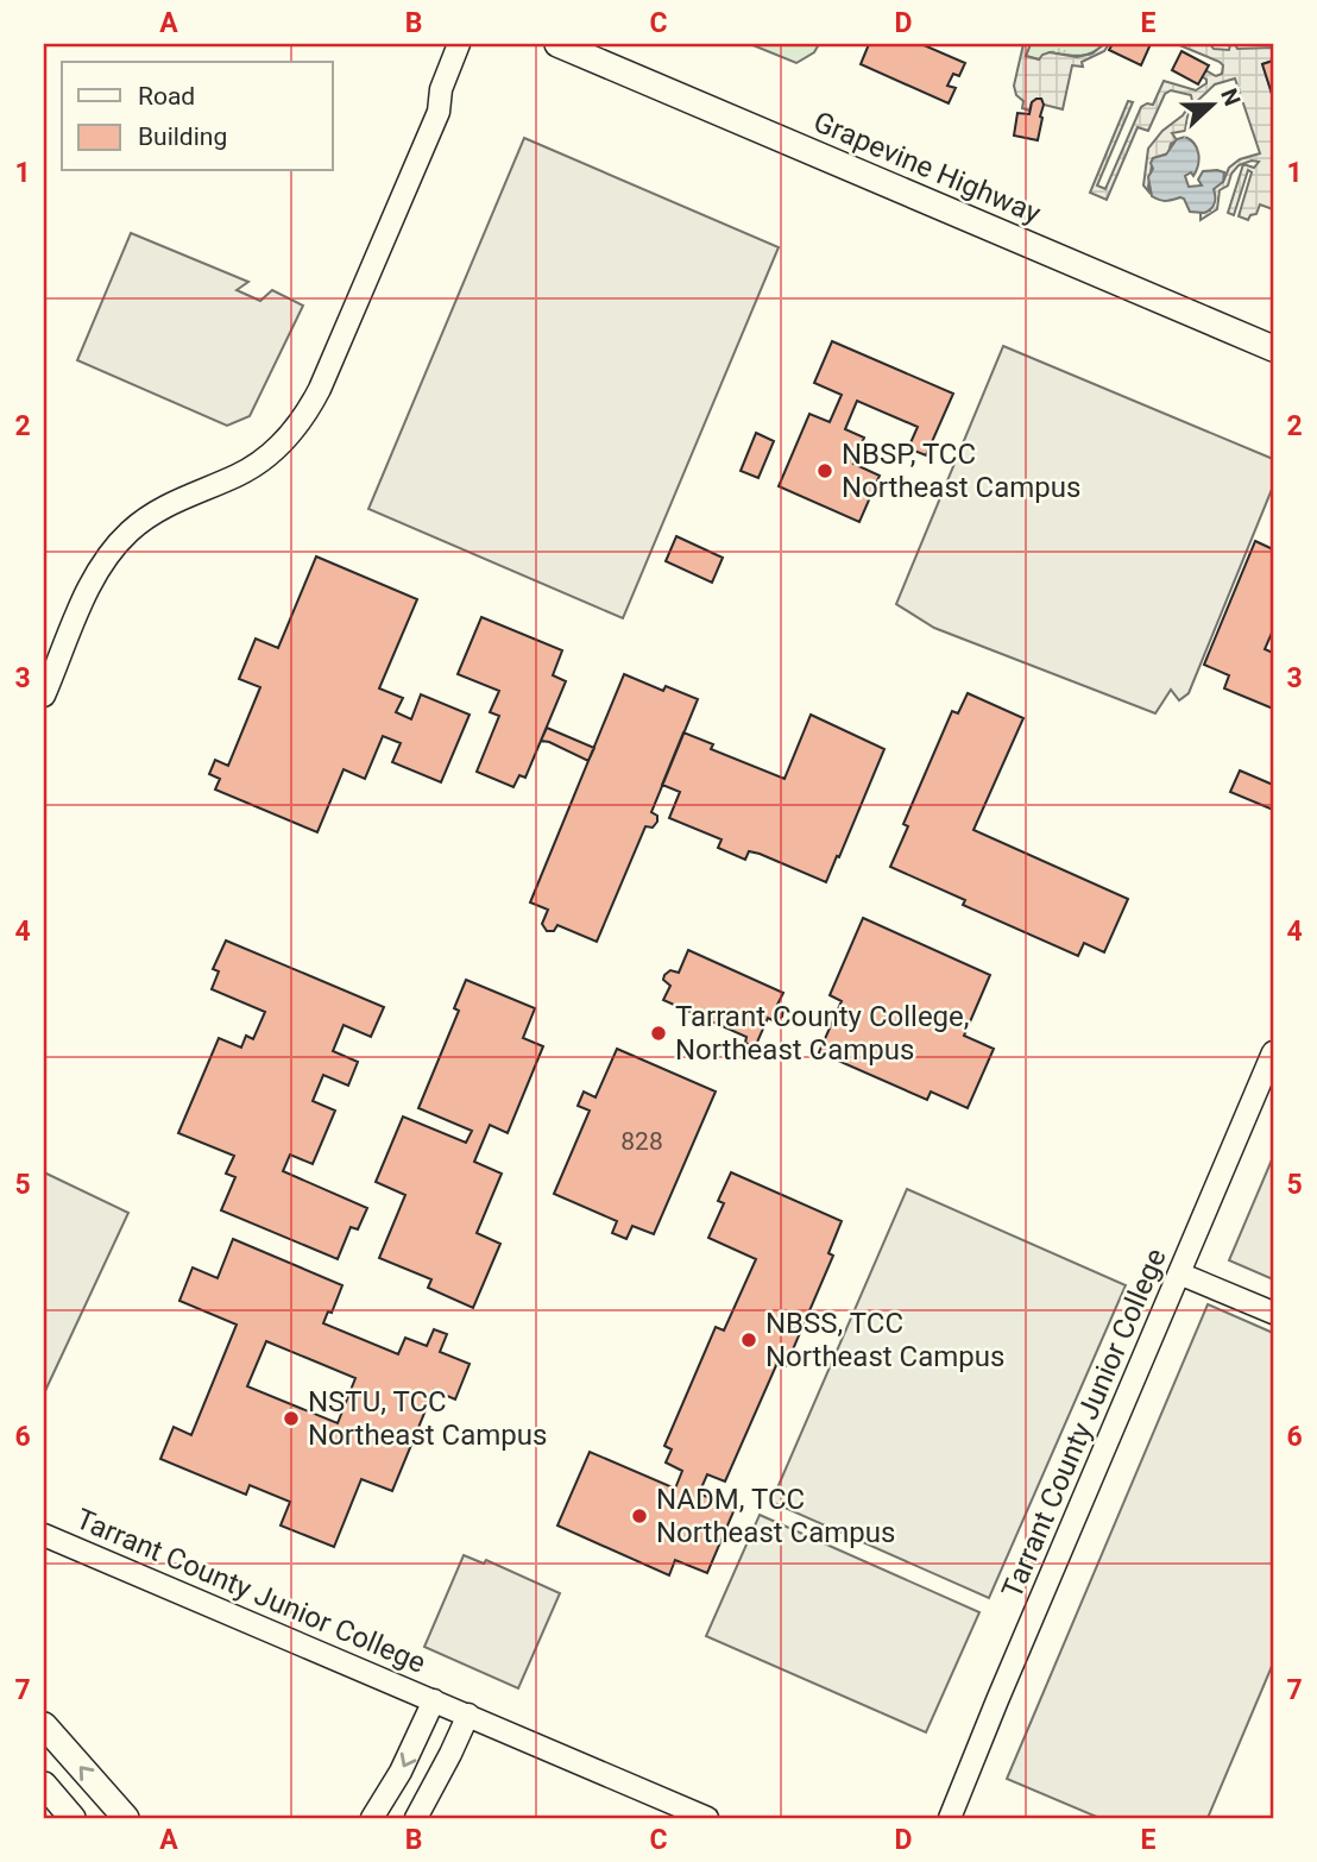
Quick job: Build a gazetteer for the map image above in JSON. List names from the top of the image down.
{
  "streets": {
    "main road": ["Grapevine Highway"],
    "street": ["Tarrant County Junior College"]
  },
  "places": [
    "NBSP, TCC Northeast Campus",
    "Tarrant County College, Northeast Campus",
    "NBSS, TCC Northeast Campus",
    "NSTU, TCC Northeast Campus",
    "NADM, TCC Northeast Campus"
  ],
  "house_numbers": ["828"],
  "legend": ["Road", "Building"],
  "north": "right",
  "grid": {
    "columns": [
      "A",
      "B",
      "C",
      "D",
      "E"
    ],
    "rows": [
      "1",
      "2",
      "3",
      "4",
      "5",
      "6",
      "7"
    ]
  }
}
